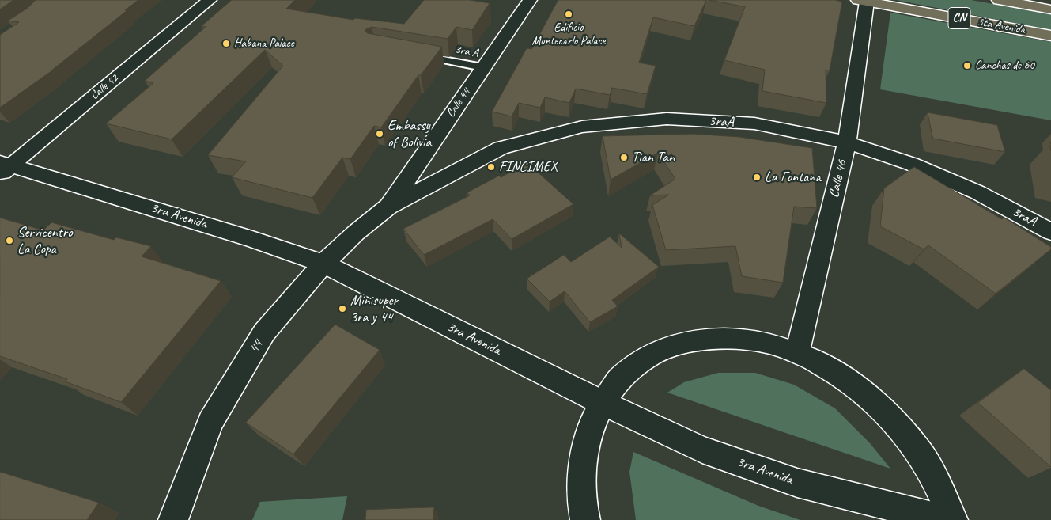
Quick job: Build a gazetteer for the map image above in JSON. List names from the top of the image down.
{
  "streets": {
    "highway": ["CN", "5ta Avenida"],
    "street": [
      "Calle 42",
      "Calle 44",
      "3raA",
      "Calle 46",
      "3ra Avenida",
      "44"
    ],
    "lane": ["3ra A"]
  },
  "crossings": [
    ["5ta Avenida", "Calle 46"],
    ["3ra A", "Calle 44"],
    ["Calle 42", "3ra Avenida"],
    ["Calle 44", "3raA"],
    ["Calle 44", "44"],
    ["3raA", "Calle 46"],
    ["3raA", "44"],
    ["3ra Avenida", "44"]
  ],
  "places": [
    "Edificio Montecarlo Palace",
    "Habana Palace",
    "Canchas de 60",
    "Embassy of Bolivia",
    "Tian Tan",
    "FINCIMEX",
    "La Fontana",
    "Servicentro La Copa",
    "Minisuper 3ra y 44"
  ]
}
